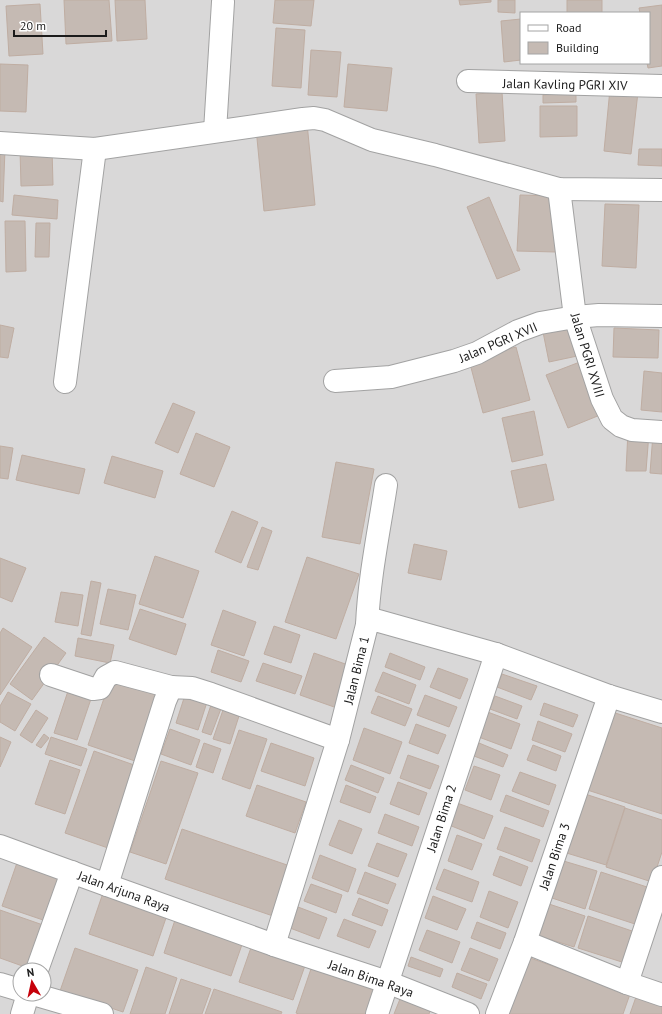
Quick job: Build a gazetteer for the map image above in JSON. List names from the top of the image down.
{
  "streets": {
    "street": [
      "Jalan Kavling PGRI XIV",
      "Jalan PGRI XVII",
      "Jalan PGRI XVIII",
      "Jalan Bima 1",
      "Jalan Bima 2",
      "Jalan Bima 3",
      "Jalan Arjuna Raya",
      "Jalan Bima Raya"
    ]
  },
  "crossings": [
    ["Jalan PGRI XVII", "Jalan PGRI XVIII"],
    ["Jalan Bima 1", "Jalan Bima 2"],
    ["Jalan Bima 1", "Jalan Bima 3"],
    ["Jalan Bima 1", "Jalan Arjuna Raya"],
    ["Jalan Bima 1", "Jalan Bima Raya"],
    ["Jalan Bima 2", "Jalan Bima Raya"],
    ["Jalan Arjuna Raya", "Jalan Bima Raya"]
  ],
  "legend": ["Road", "Building"],
  "scale_bar": "20 m",
  "north": "top"
}
